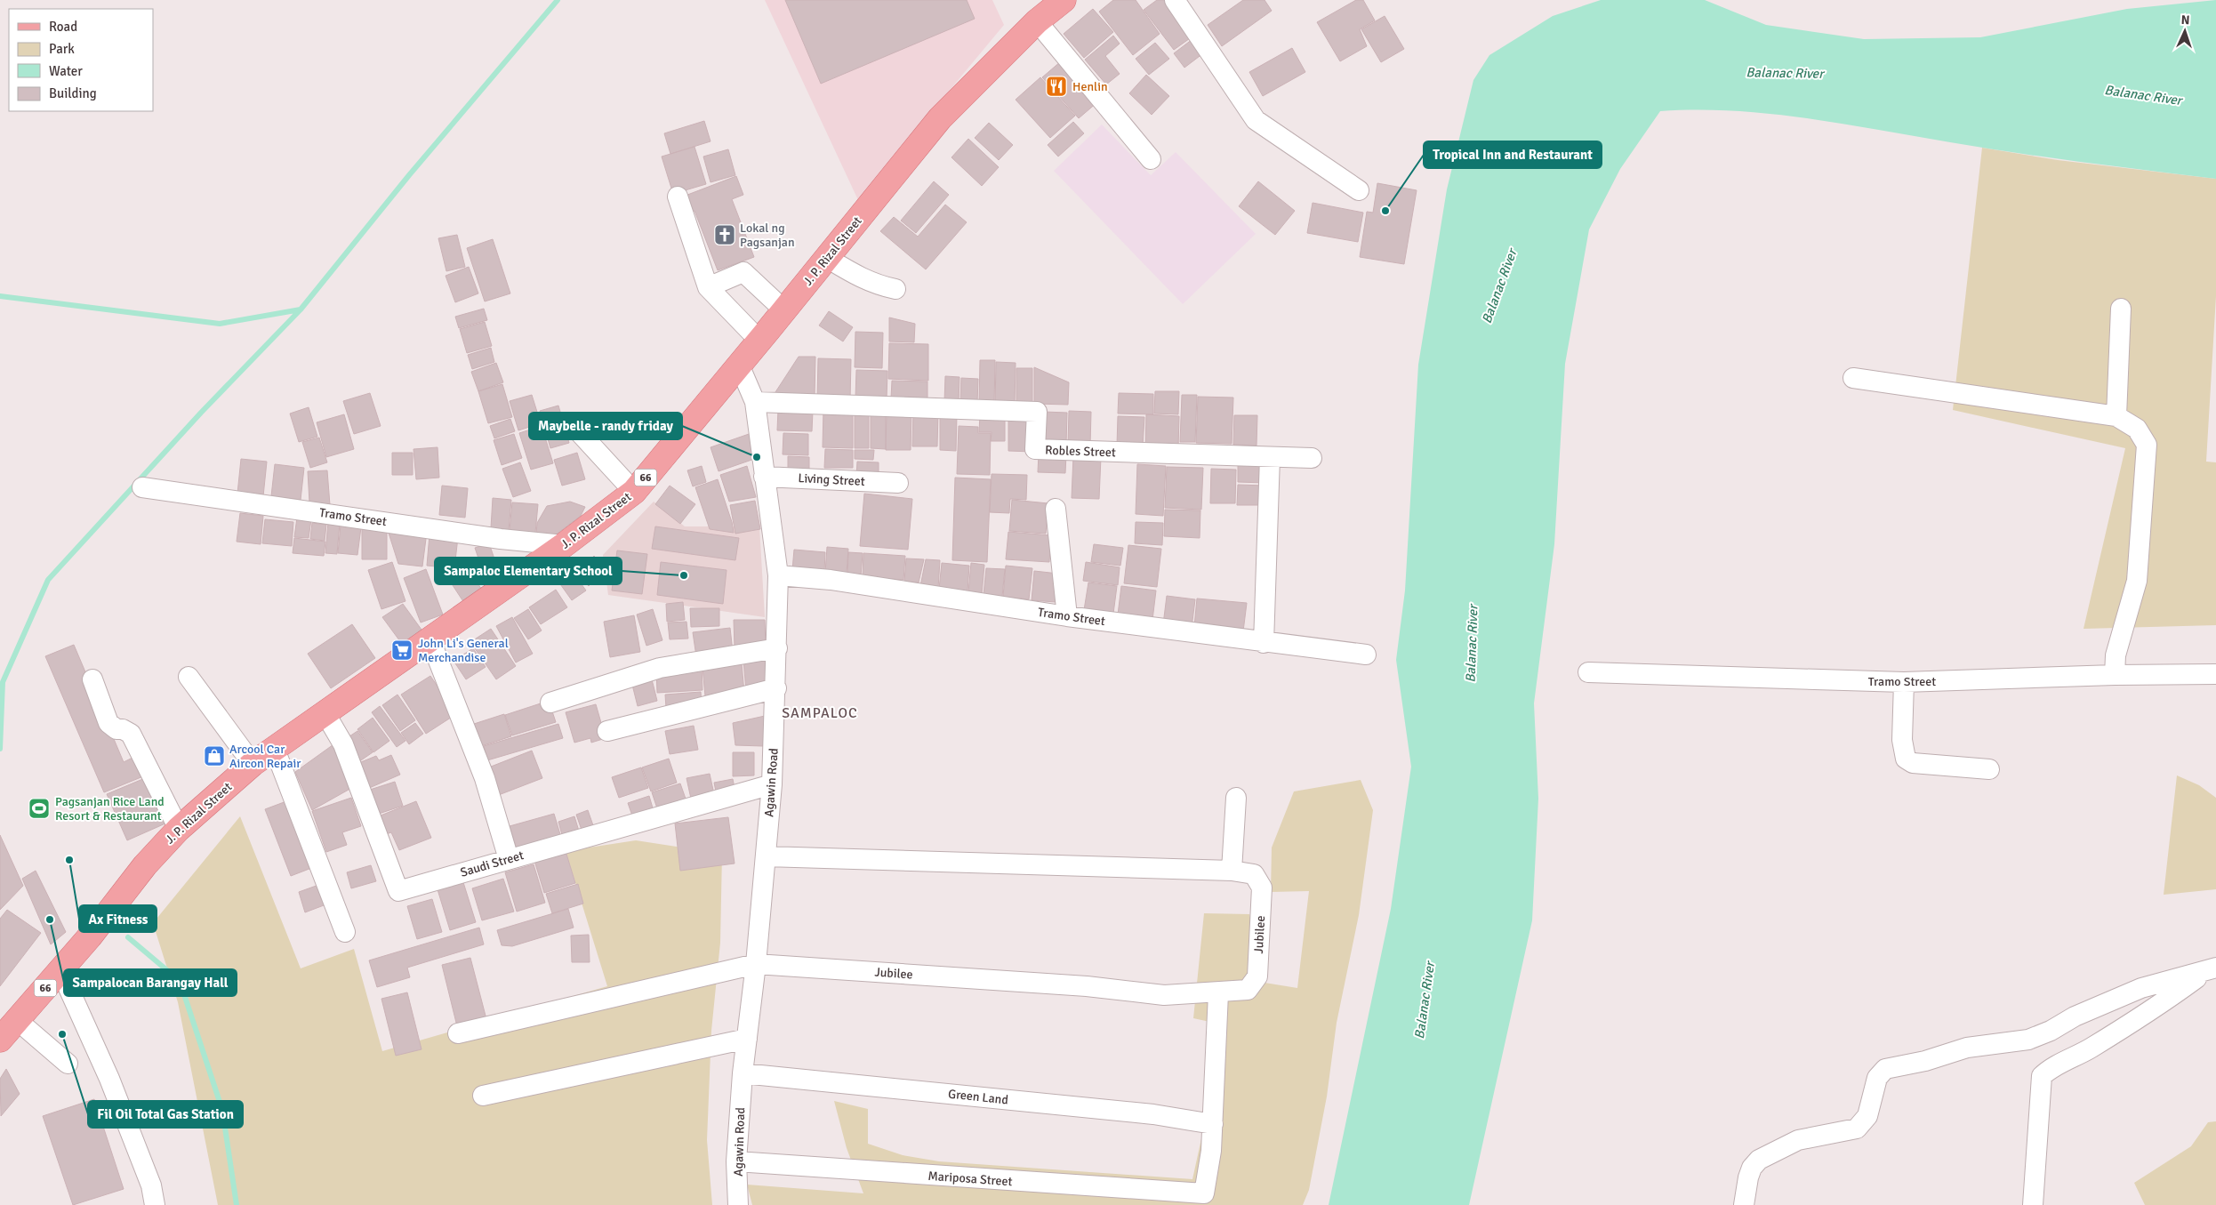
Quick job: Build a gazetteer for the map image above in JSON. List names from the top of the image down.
{
  "streets": {
    "main road": ["J. P. Rizal Street", "66"],
    "street": [
      "Robles Street",
      "Living Street",
      "Tramo Street",
      "Agawin Road",
      "Saudi Street",
      "Jubilee",
      "Green Land",
      "Mariposa Street"
    ]
  },
  "crossings": [
    ["J. P. Rizal Street", "66"],
    ["J. P. Rizal Street", "Tramo Street"],
    ["J. P. Rizal Street", "Agawin Road"],
    ["J. P. Rizal Street", "Saudi Street"],
    ["Robles Street", "Agawin Road"],
    ["Living Street", "Agawin Road"],
    ["Tramo Street", "Agawin Road"],
    ["Agawin Road", "Saudi Street"],
    ["Agawin Road", "Jubilee"],
    ["Agawin Road", "Green Land"],
    ["Agawin Road", "Mariposa Street"],
    ["Green Land", "Mariposa Street"]
  ],
  "districts": ["SAMPALOC"],
  "water": ["Balanac River"],
  "places": {
    "restaurant": ["Henlin"],
    "other": [
      "Tropical Inn and Restaurant",
      "Maybelle - randy friday",
      "Sampaloc Elementary School",
      "Ax Fitness",
      "Sampalocan Barangay Hall",
      "Fil Oil Total Gas Station"
    ],
    "church": ["Lokal ng Pagsanjan"],
    "supermarket": ["John Li's General Merchandise"],
    "shop": ["Arcool Car Aircon Repair"],
    "sports": ["Pagsanjan Rice Land Resort & Restaurant"]
  },
  "legend": [
    "Road",
    "Park",
    "Water",
    "Building"
  ],
  "north": "top"
}
